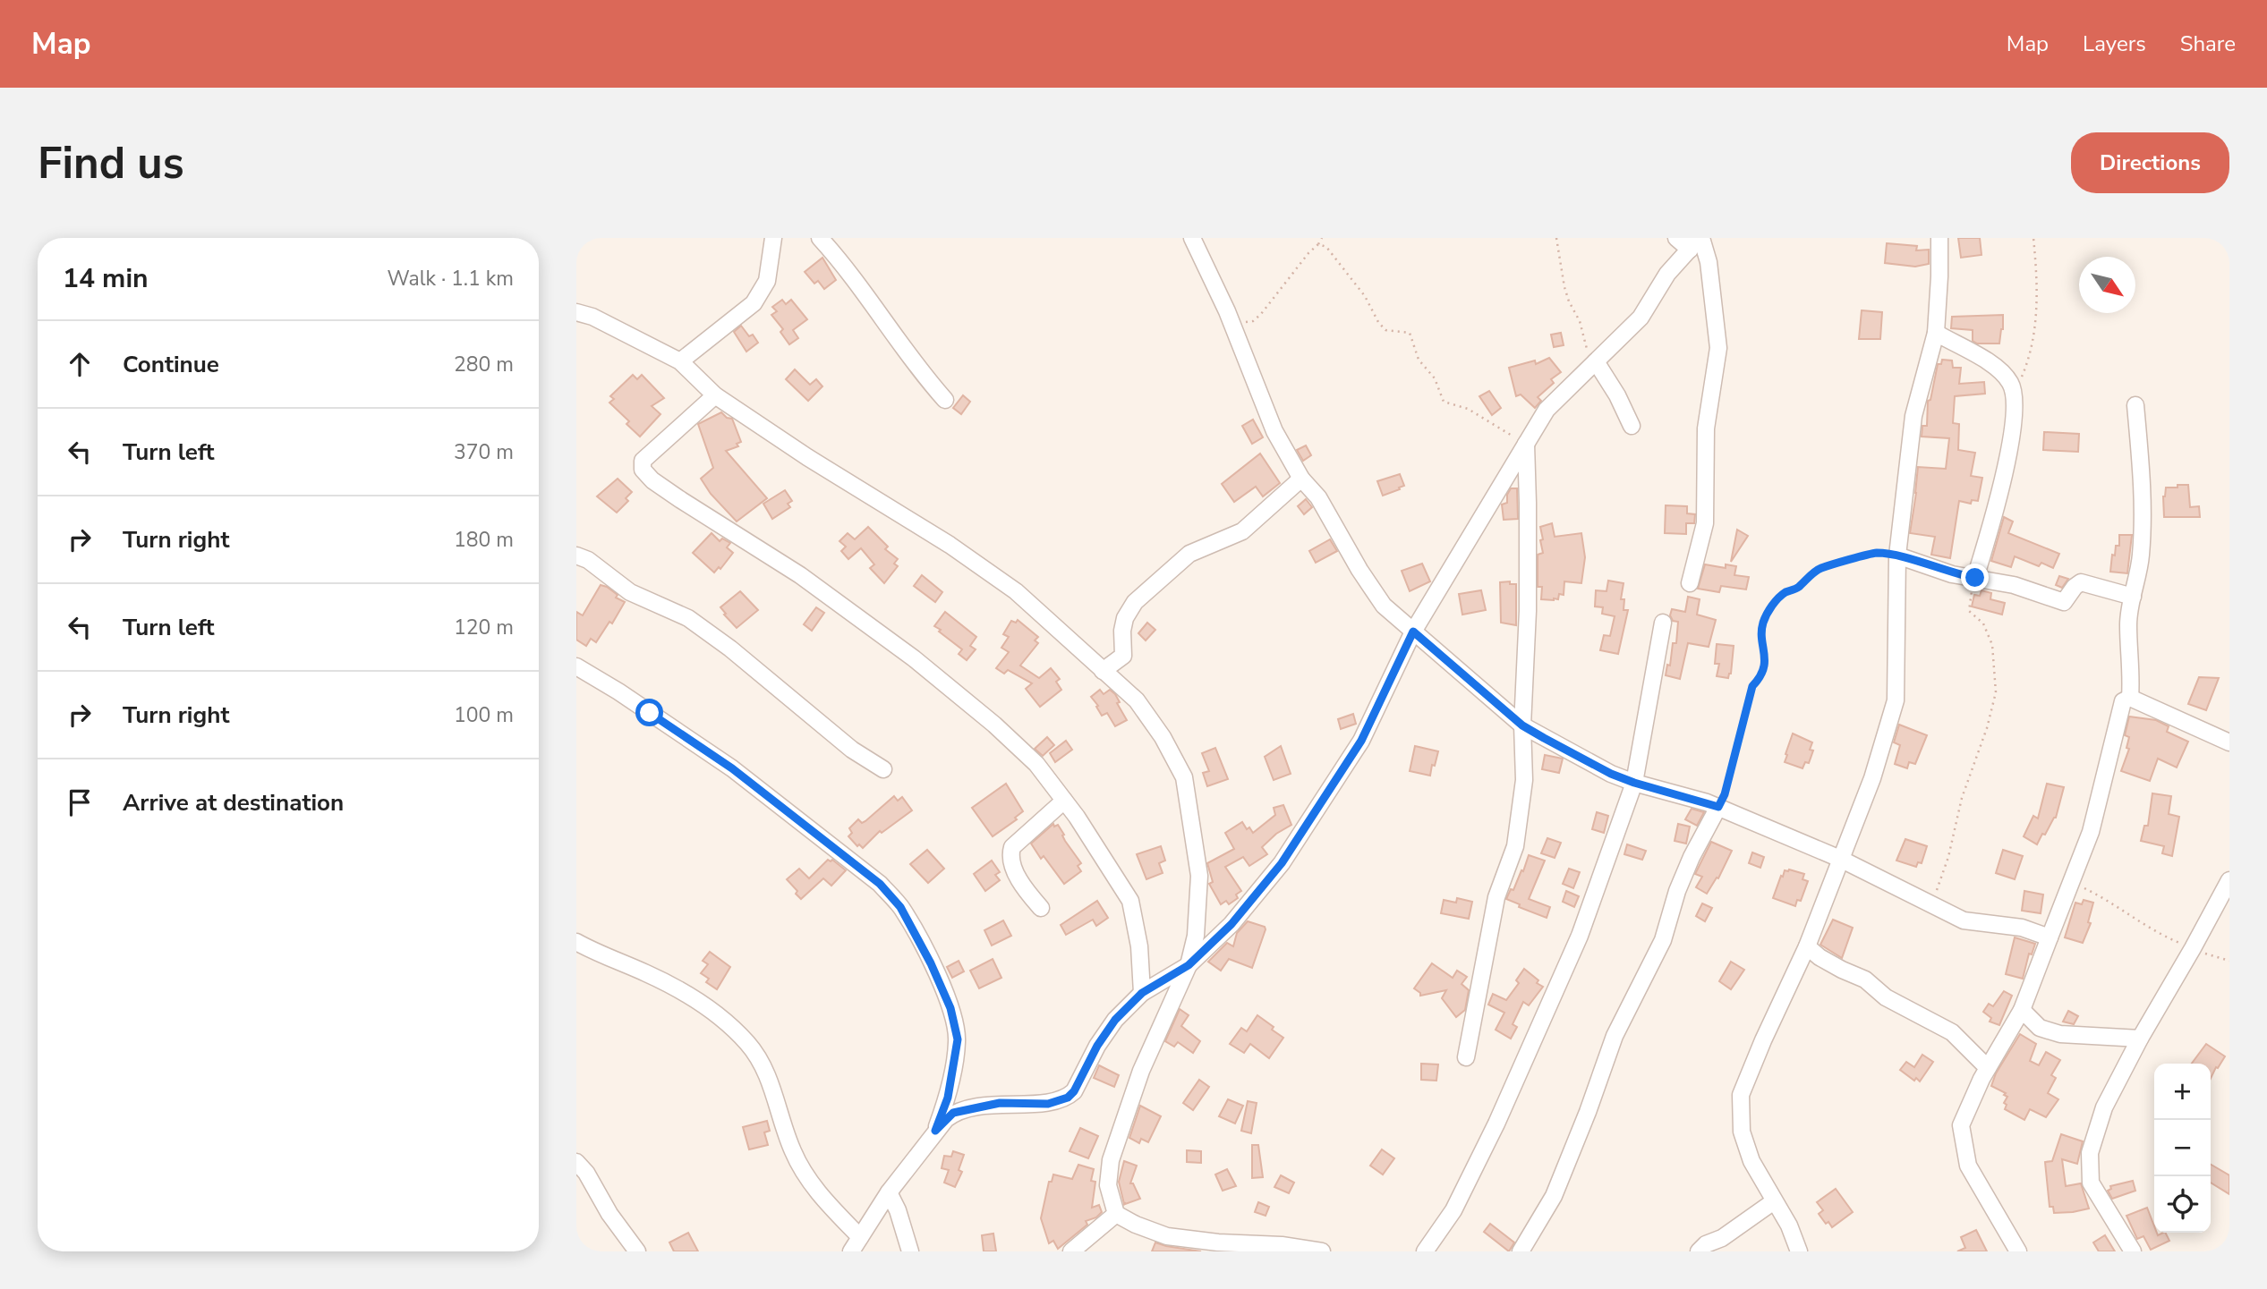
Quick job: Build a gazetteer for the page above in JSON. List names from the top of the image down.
{
  "north": "bottom right",
  "page": {
    "header": "Map",
    "nav": ["Map", "Layers", "Share"],
    "buttons": "Directions",
    "title": "Find us",
    "heading": ["14 min", "Walk · 1.1 km"],
    "list": [
      ["Continue", "280 m"],
      ["Turn left", "370 m"],
      ["Turn right", "180 m"],
      ["Turn left", "120 m"],
      ["Turn right", "100 m"],
      "Arrive at destination"
    ],
    "map_buttons": ["+", "−"]
  }
}
